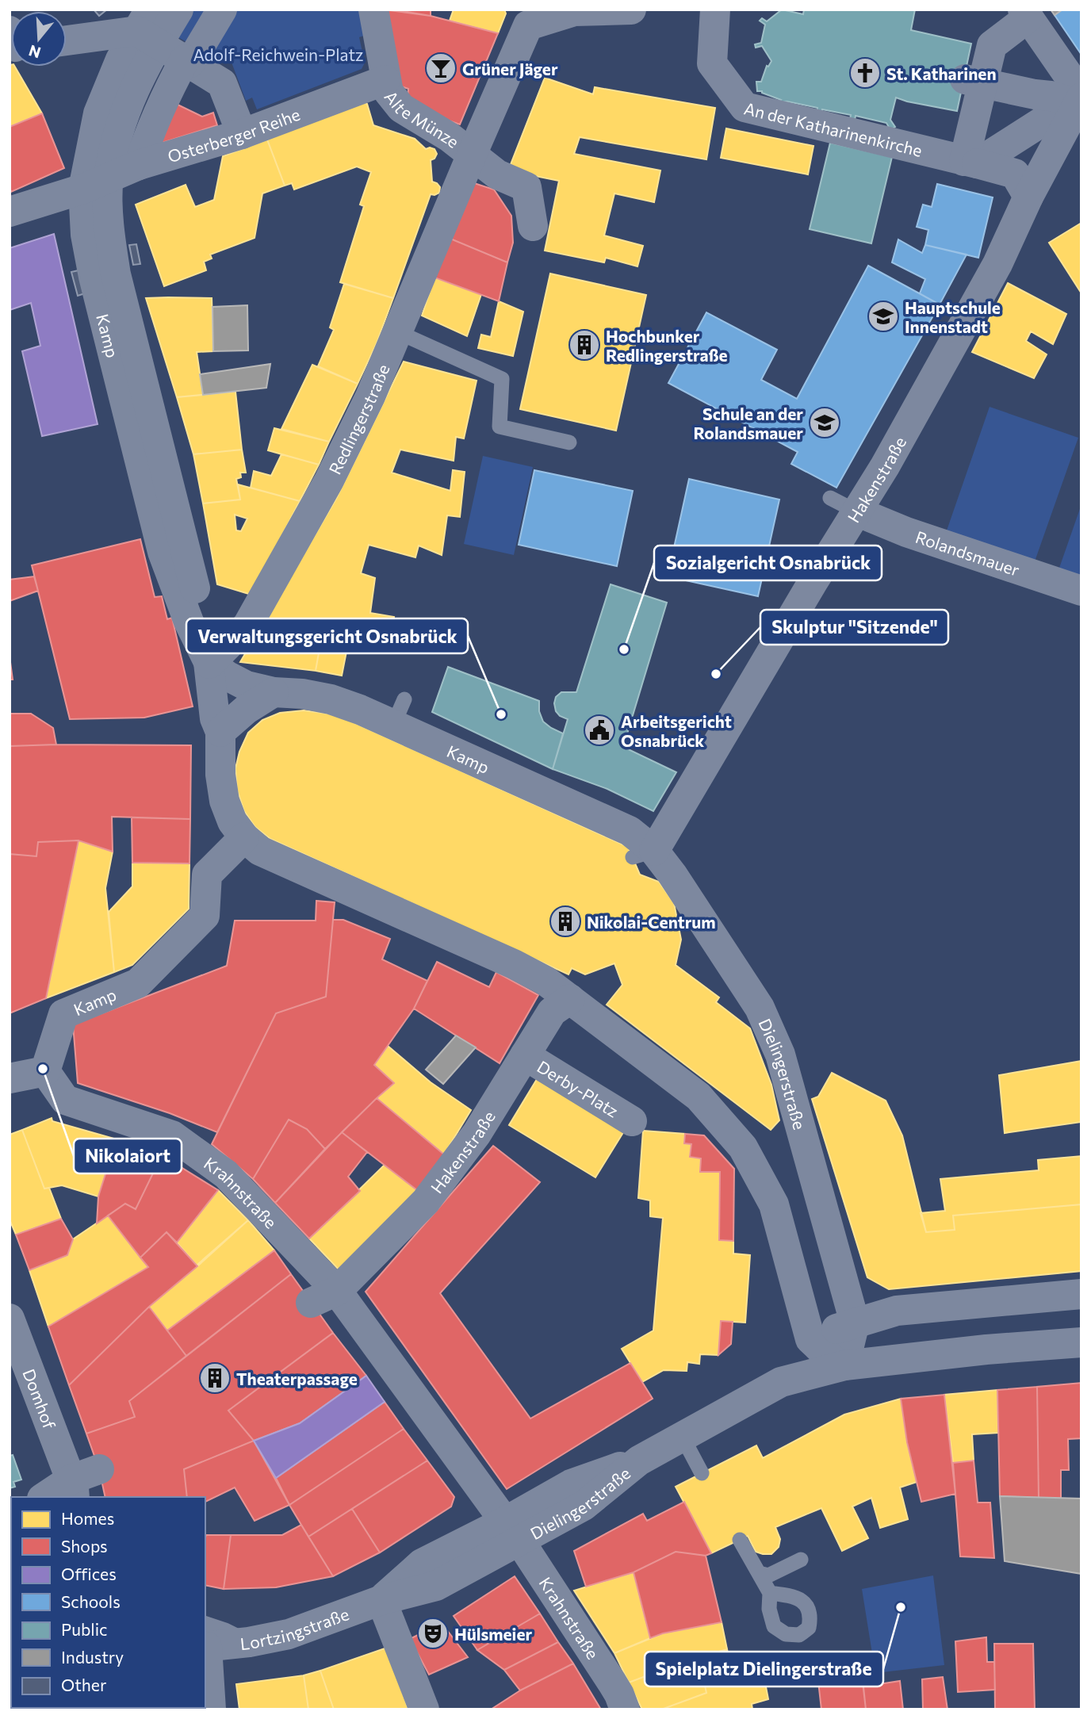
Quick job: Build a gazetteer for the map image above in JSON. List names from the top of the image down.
{
  "streets": {
    "street": [
      "Alte Münze",
      "An der Katharinenkirche",
      "Osterberger Reihe",
      "Kamp",
      "Redlingerstraße",
      "Hakenstraße",
      "Rolandsmauer",
      "Dielingerstraße",
      "Derby-Platz",
      "Krahnstraße",
      "Domhof",
      "Lortzingstraße"
    ]
  },
  "crossings": [
    ["Alte Münze", "Osterberger Reihe"],
    ["Alte Münze", "Redlingerstraße"],
    ["An der Katharinenkirche", "Hakenstraße"],
    ["Osterberger Reihe", "Kamp"],
    ["Kamp", "Redlingerstraße"],
    ["Kamp", "Hakenstraße"],
    ["Kamp", "Dielingerstraße"],
    ["Kamp", "Krahnstraße"],
    ["Hakenstraße", "Rolandsmauer"],
    ["Hakenstraße", "Dielingerstraße"],
    ["Hakenstraße", "Derby-Platz"],
    ["Hakenstraße", "Krahnstraße"],
    ["Dielingerstraße", "Krahnstraße"],
    ["Dielingerstraße", "Lortzingstraße"],
    ["Krahnstraße", "Lortzingstraße"]
  ],
  "parks": ["Adolf-Reichwein-Platz"],
  "places": {
    "bar": ["Grüner Jäger"],
    "church": ["St. Katharinen"],
    "school or university": ["Hauptschule Innenstadt", "Schule an der Rolandsmauer"],
    "building": ["Hochbunker Redlingerstraße", "Nikolai-Centrum", "Theaterpassage"],
    "other": [
      "Sozialgericht Osnabrück",
      "Skulptur \"Sitzende\"",
      "Verwaltungsgericht Osnabrück",
      "Nikolaiort",
      "Spielplatz Dielingerstraße"
    ],
    "public building": ["Arbeitsgericht Osnabrück"],
    "theatre": ["Hülsmeier"]
  },
  "legend": [
    "Homes",
    "Shops",
    "Offices",
    "Schools",
    "Public",
    "Industry",
    "Other"
  ],
  "north": "bottom"
}
